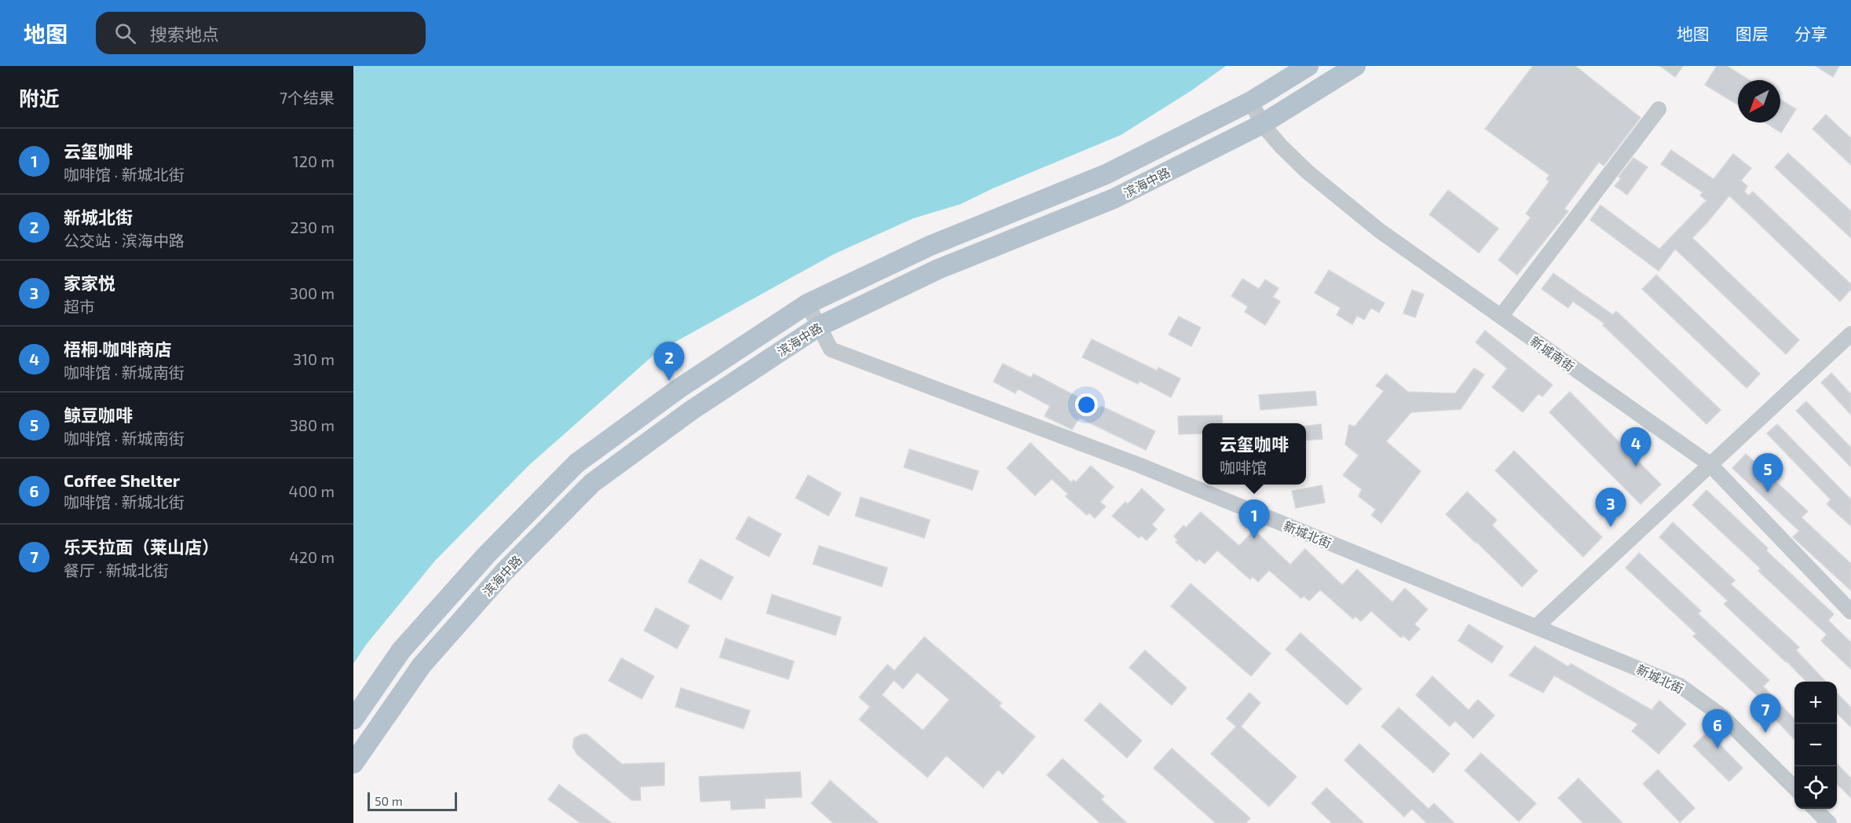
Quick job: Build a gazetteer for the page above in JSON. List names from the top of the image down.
{
  "streets": {
    "main road": ["滨海中路"],
    "street": ["新城南街", "新城北街"]
  },
  "crossings": [
    ["滨海中路", "新城南街"],
    ["滨海中路", "新城北街"]
  ],
  "scale_bar": "50 m",
  "north": "bottom left",
  "page": {
    "header": "地图",
    "search": "搜索地点",
    "nav": ["地图", "图层", "分享"],
    "heading": ["附近", "7个结果"],
    "list": [
      {
        "mark": "1",
        "name": "云玺咖啡",
        "note": "咖啡馆 · 新城北街",
        "value": "120 m"
      },
      {
        "mark": "2",
        "name": "新城北街",
        "note": "公交站 · 滨海中路",
        "value": "230 m"
      },
      {
        "mark": "3",
        "name": "家家悦",
        "note": "超市",
        "value": "300 m"
      },
      {
        "mark": "4",
        "name": "梧桐·咖啡商店",
        "note": "咖啡馆 · 新城南街",
        "value": "310 m"
      },
      {
        "mark": "5",
        "name": "鲸豆咖啡",
        "note": "咖啡馆 · 新城南街",
        "value": "380 m"
      },
      {
        "mark": "6",
        "name": "Coffee Shelter",
        "note": "咖啡馆 · 新城北街",
        "value": "400 m"
      },
      {
        "mark": "7",
        "name": "乐天拉面（莱山店）",
        "note": "餐厅 · 新城北街",
        "value": "420 m"
      }
    ],
    "pins": [
      "2",
      "4",
      "5",
      "3",
      "1",
      "7",
      "6"
    ],
    "popup": ["云玺咖啡", "咖啡馆"],
    "map_buttons": ["+", "−"],
    "scale": "50 m"
  }
}
